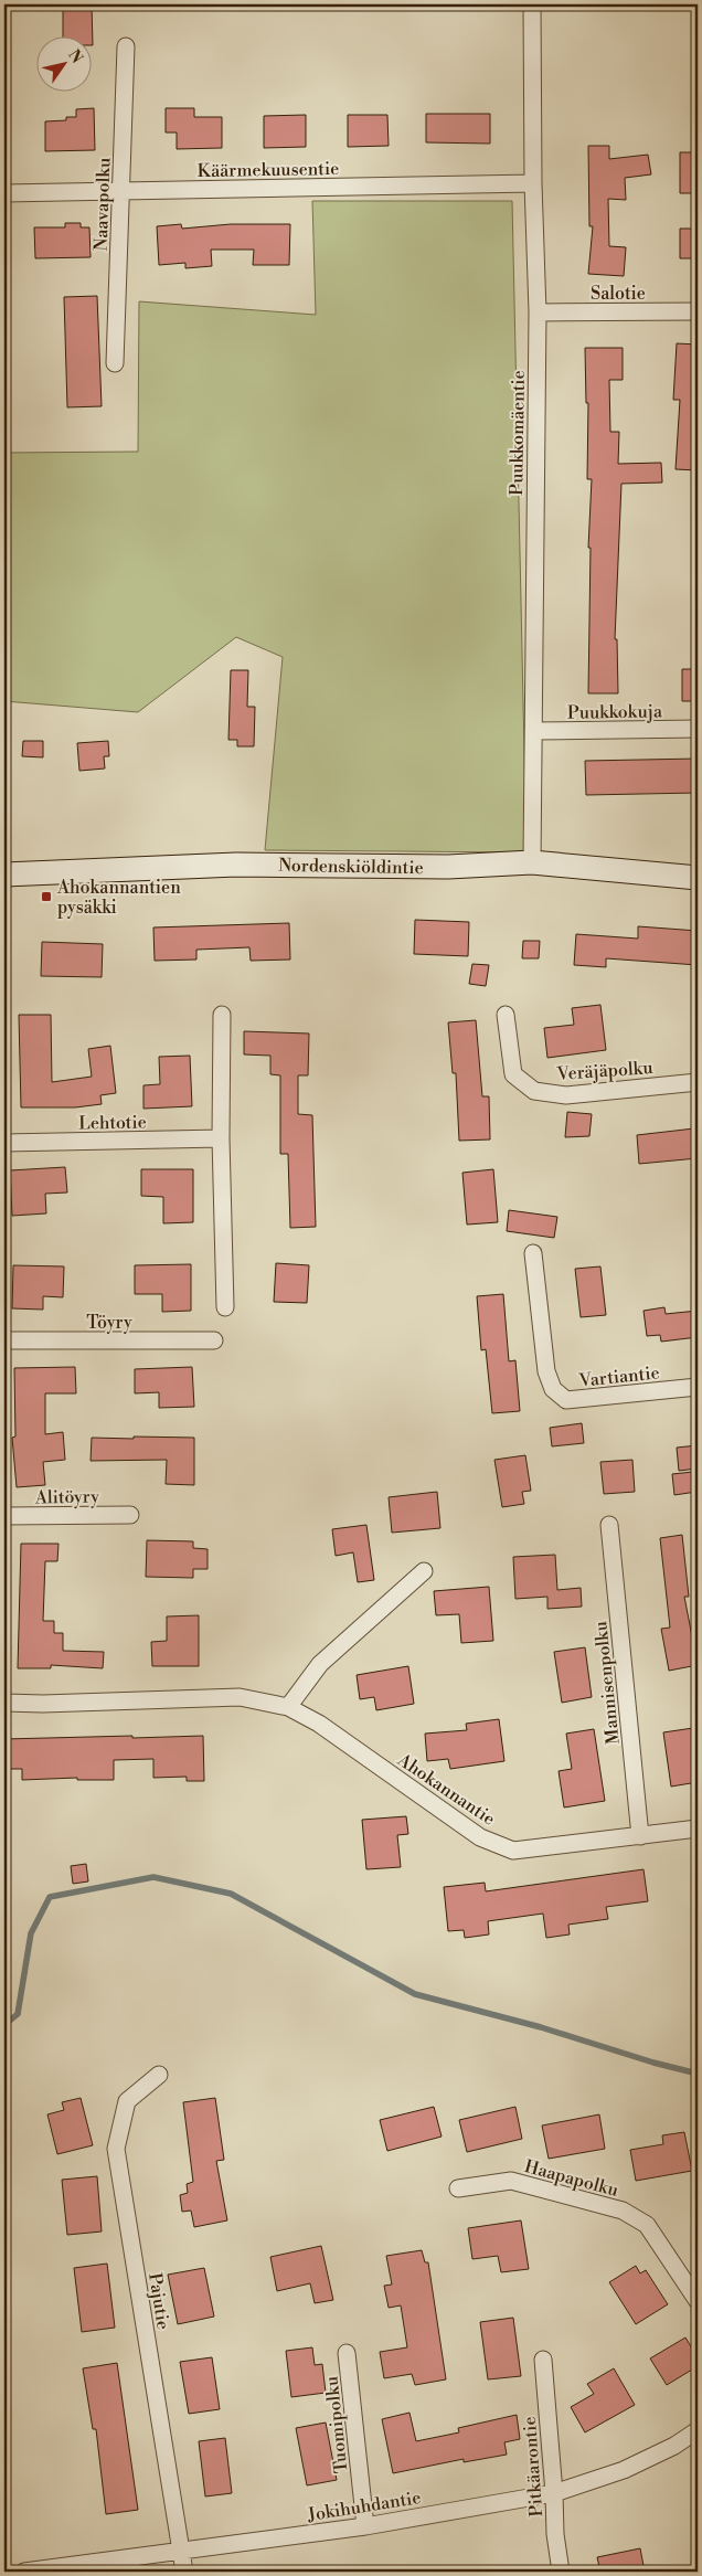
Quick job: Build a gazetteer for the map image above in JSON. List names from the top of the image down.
{
  "streets": {
    "main road": ["Nordenskiöldintie"],
    "street": [
      "Käärmekuusentie",
      "Naavapolku",
      "Salotie",
      "Puukkomäentie",
      "Puukkokuja",
      "Veräjäpolku",
      "Lehtotie",
      "Töyry",
      "Vartiantie",
      "Alitöyry",
      "Mannisenpolku",
      "Ahokannantie",
      "Haapapolku",
      "Pajutie",
      "Tuomipolku",
      "Pitkäarontie",
      "Jokihuhdantie"
    ]
  },
  "crossings": [
    ["Käärmekuusentie", "Naavapolku"],
    ["Käärmekuusentie", "Puukkomäentie"],
    ["Salotie", "Puukkomäentie"],
    ["Puukkomäentie", "Puukkokuja"],
    ["Puukkomäentie", "Nordenskiöldintie"],
    ["Mannisenpolku", "Ahokannantie"],
    ["Pajutie", "Jokihuhdantie"],
    ["Tuomipolku", "Jokihuhdantie"],
    ["Pitkäarontie", "Jokihuhdantie"]
  ],
  "places": {
    "transit": ["Ahokannantien pysäkki"]
  },
  "north": "top right"
}
